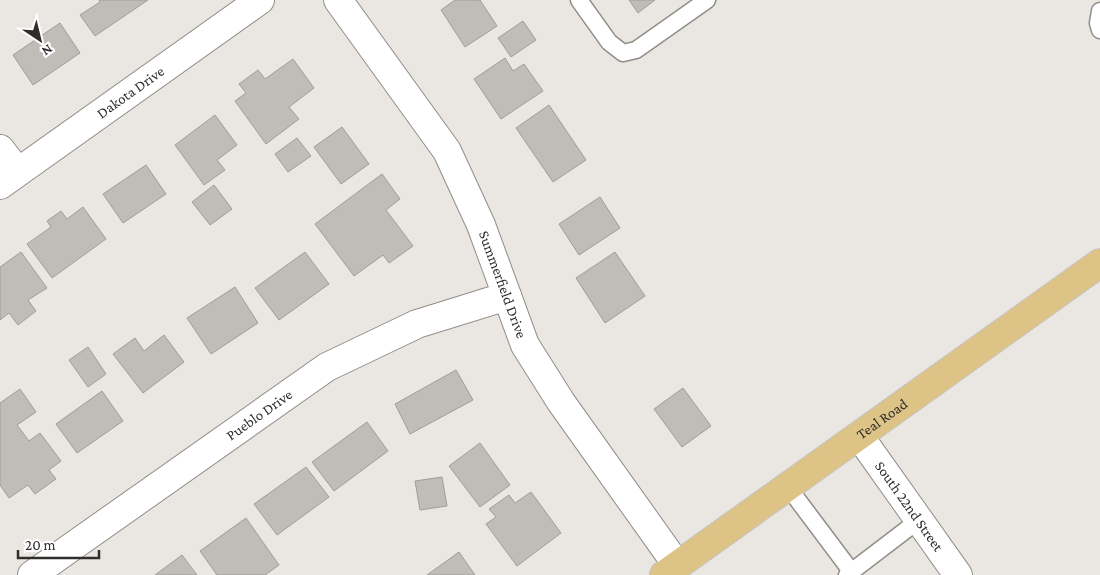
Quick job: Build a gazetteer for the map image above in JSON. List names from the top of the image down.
{
  "streets": {
    "main road": ["Teal Road"],
    "street": [
      "Dakota Drive",
      "Summerfield Drive",
      "Pueblo Drive",
      "South 22nd Street"
    ]
  },
  "crossings": [
    ["Summerfield Drive", "Pueblo Drive"],
    ["Summerfield Drive", "Teal Road"],
    ["Teal Road", "South 22nd Street"]
  ],
  "scale_bar": "20 m",
  "north": "bottom right"
}
